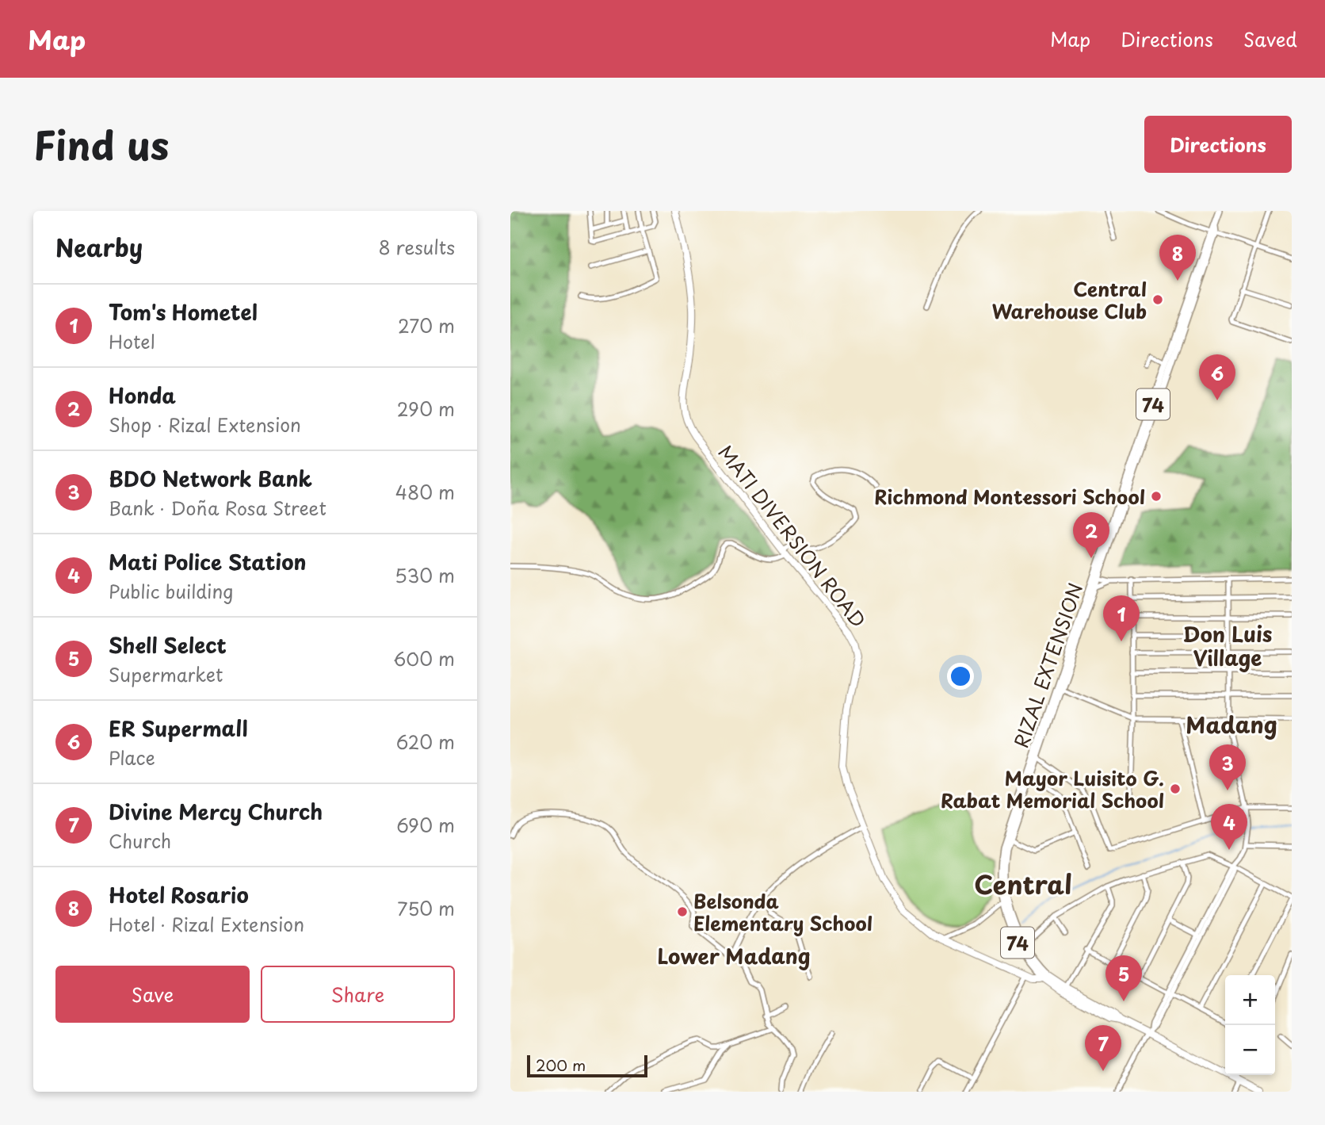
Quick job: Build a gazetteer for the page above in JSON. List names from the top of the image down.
{
  "streets": {
    "highway": ["74", "MATI DIVERSION ROAD"],
    "main road": ["RIZAL EXTENSION"]
  },
  "crossings": [
    ["74", "MATI DIVERSION ROAD"],
    ["74", "RIZAL EXTENSION"],
    ["MATI DIVERSION ROAD", "RIZAL EXTENSION"]
  ],
  "districts": [
    "Don Luis Village",
    "Madang",
    "Central",
    "Lower Madang"
  ],
  "places": [
    "Central Warehouse Club",
    "Richmond Montessori School",
    "Mayor Luisito G. Rabat Memorial School",
    "Belsonda Elementary School"
  ],
  "scale_bar": "200 m",
  "page": {
    "header": "Map",
    "nav": ["Map", "Directions", "Saved"],
    "title": "Find us",
    "buttons": [
      "Directions",
      ["Save", "Share"]
    ],
    "heading": ["Nearby", "8 results"],
    "pins": [
      "8",
      "6",
      "2",
      "1",
      "3",
      "4",
      "5",
      "7"
    ],
    "list": [
      {
        "mark": "1",
        "name": "Tom's Hometel",
        "note": "Hotel",
        "value": "270 m"
      },
      {
        "mark": "2",
        "name": "Honda",
        "note": "Shop · Rizal Extension",
        "value": "290 m"
      },
      {
        "mark": "3",
        "name": "BDO Network Bank",
        "note": "Bank · Doña Rosa Street",
        "value": "480 m"
      },
      {
        "mark": "4",
        "name": "Mati Police Station",
        "note": "Public building",
        "value": "530 m"
      },
      {
        "mark": "5",
        "name": "Shell Select",
        "note": "Supermarket",
        "value": "600 m"
      },
      {
        "mark": "6",
        "name": "ER Supermall",
        "note": "Place",
        "value": "620 m"
      },
      {
        "mark": "7",
        "name": "Divine Mercy Church",
        "note": "Church",
        "value": "690 m"
      },
      {
        "mark": "8",
        "name": "Hotel Rosario",
        "note": "Hotel · Rizal Extension",
        "value": "750 m"
      }
    ],
    "map_buttons": ["+", "−"],
    "scale": "200 m"
  }
}
